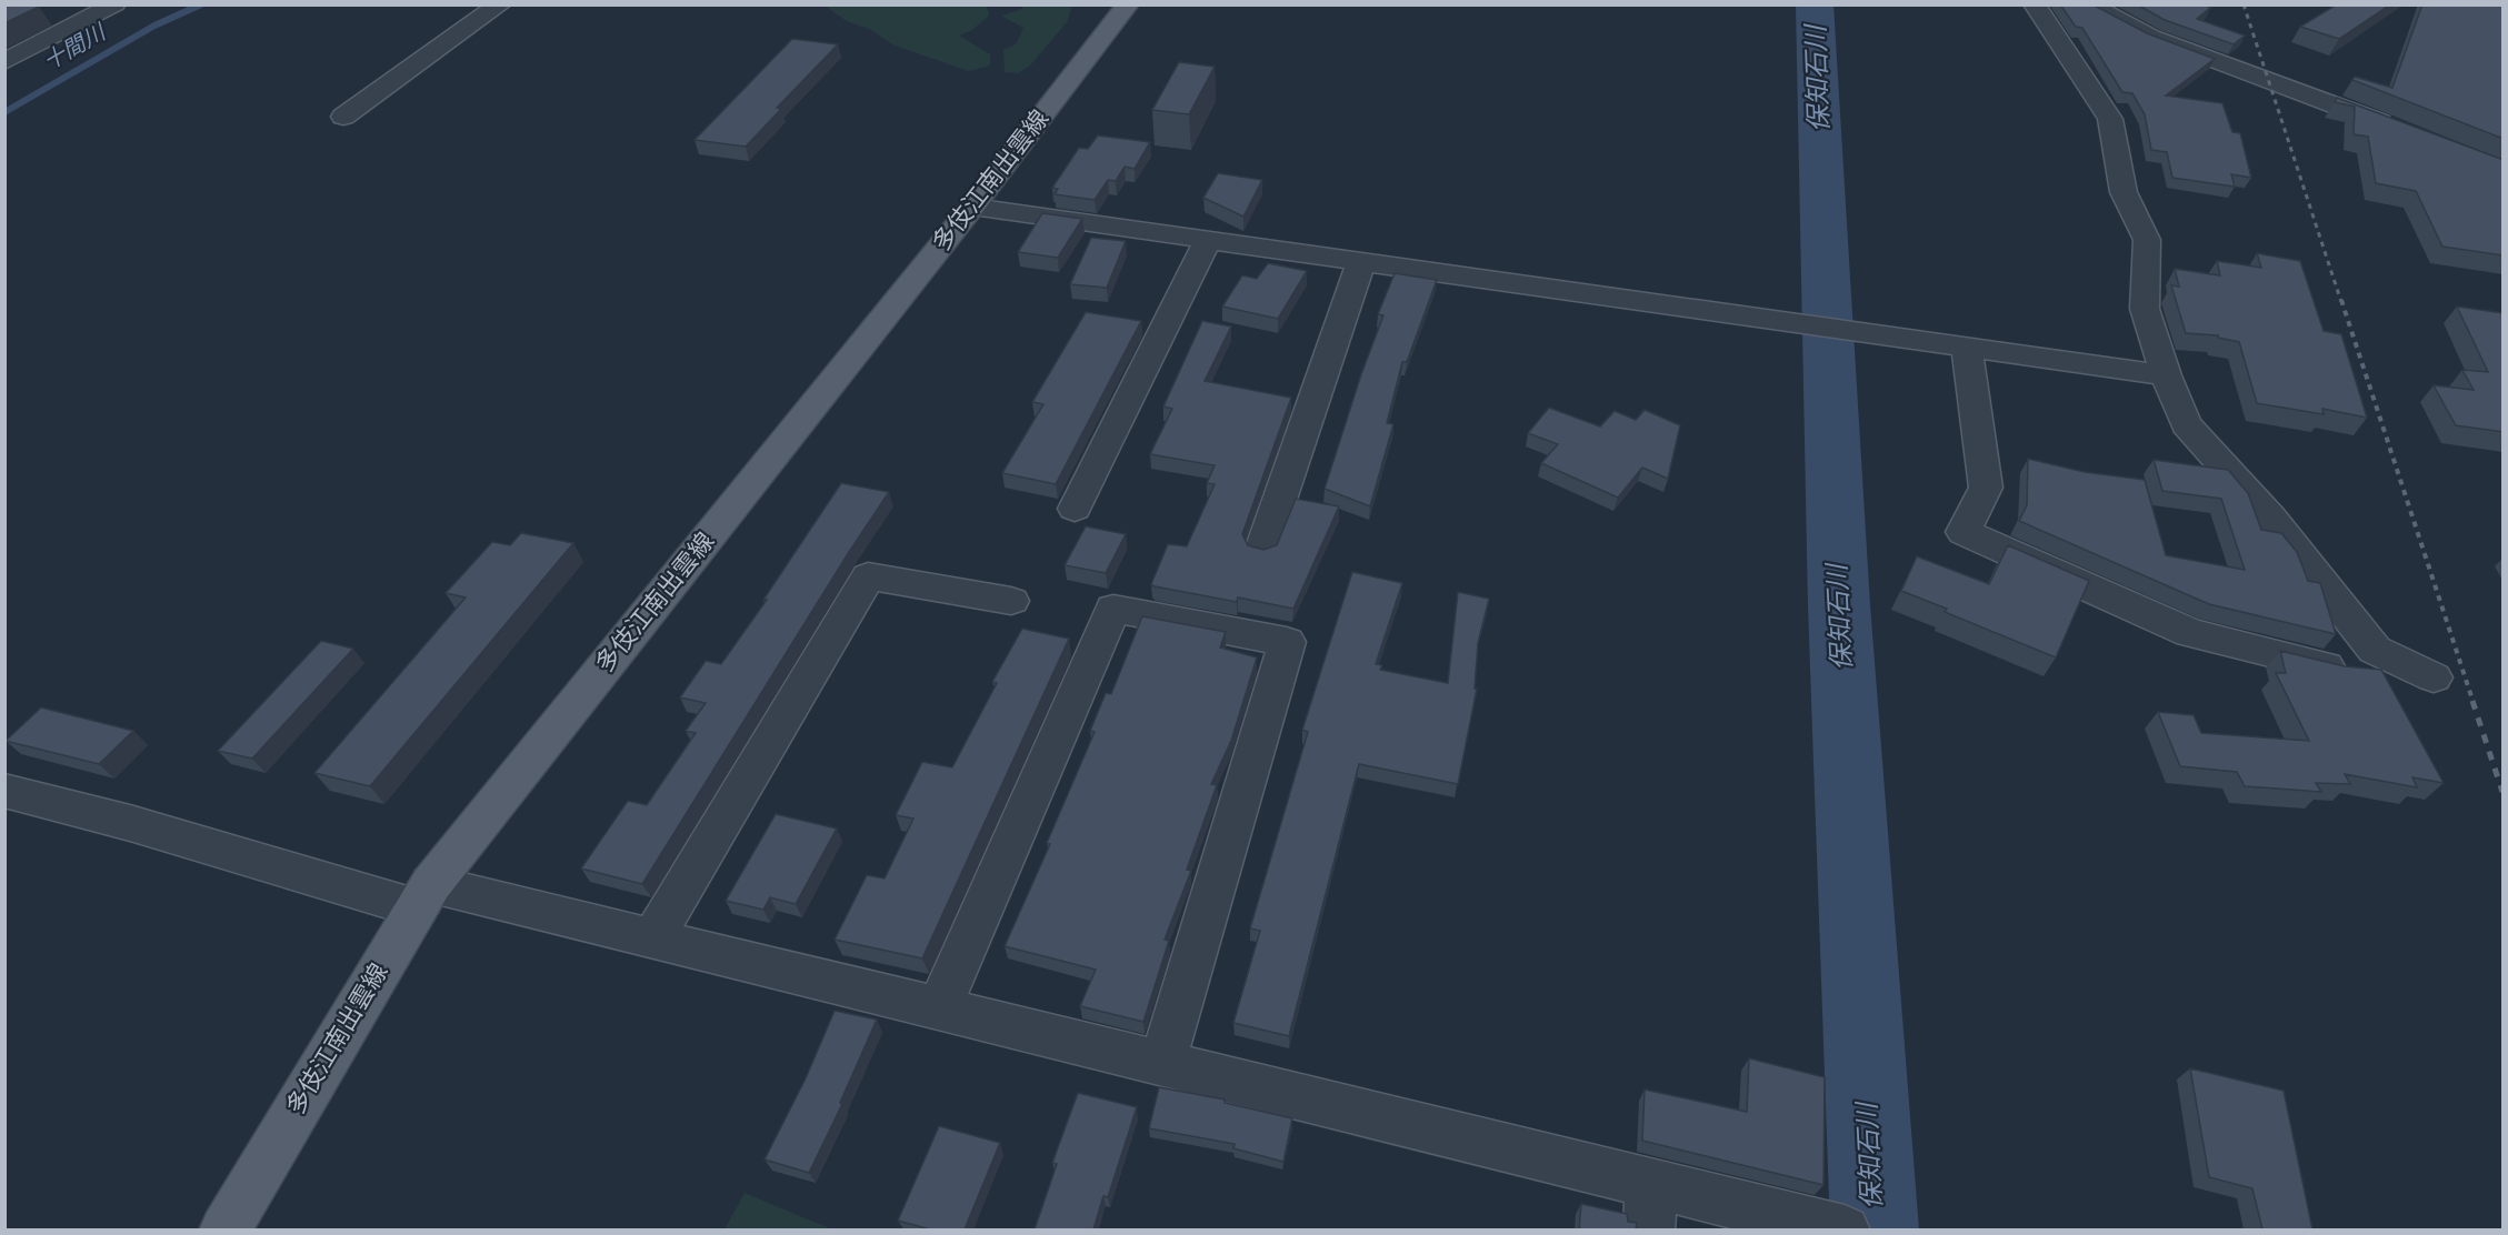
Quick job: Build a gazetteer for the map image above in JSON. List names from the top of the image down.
{
  "streets": {
    "main road": ["多伎江南出雲線"]
  },
  "water": ["十間川", "保知石川"]
}
